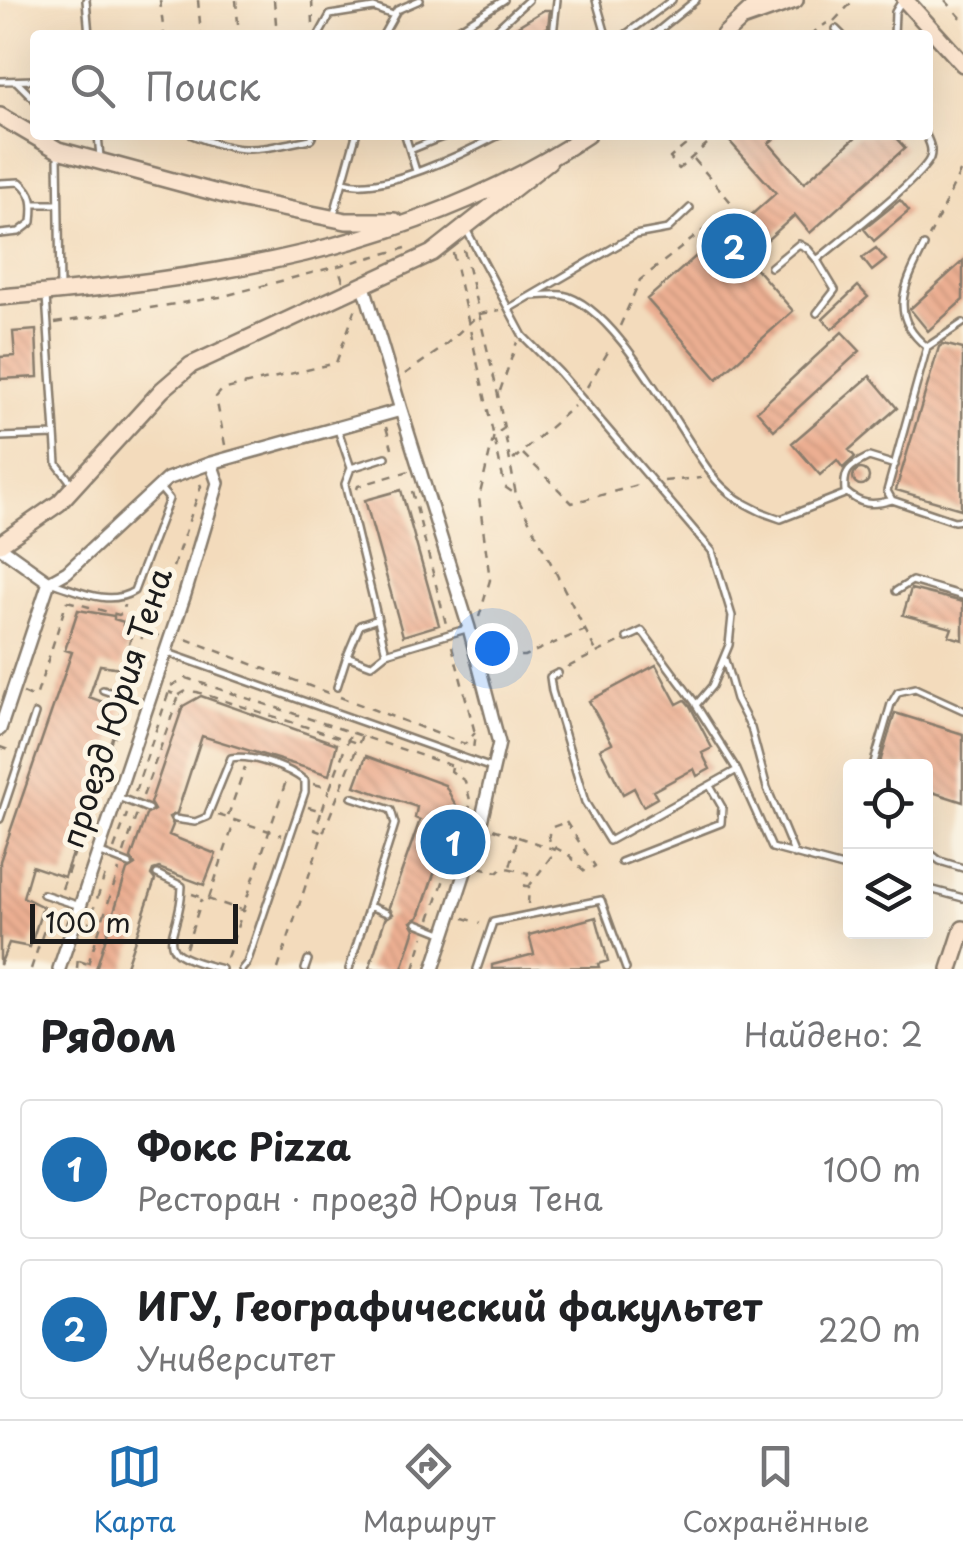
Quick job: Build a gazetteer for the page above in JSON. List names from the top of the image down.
{
  "streets": {
    "street": ["проезд Юрия Тена"]
  },
  "scale_bar": "100 m",
  "page": {
    "search": "Поиск",
    "pins": ["2", "1"],
    "scale": "100 m",
    "heading": ["Рядом", "Найдено: 2"],
    "list": [
      {
        "mark": "1",
        "name": "Фокс Pizza",
        "note": "Ресторан · проезд Юрия Тена",
        "value": "100 m"
      },
      {
        "mark": "2",
        "name": "ИГУ, Географический факультет",
        "note": "Университет",
        "value": "220 m"
      }
    ],
    "nav": ["Карта", "Маршрут", "Сохранённые"]
  }
}
